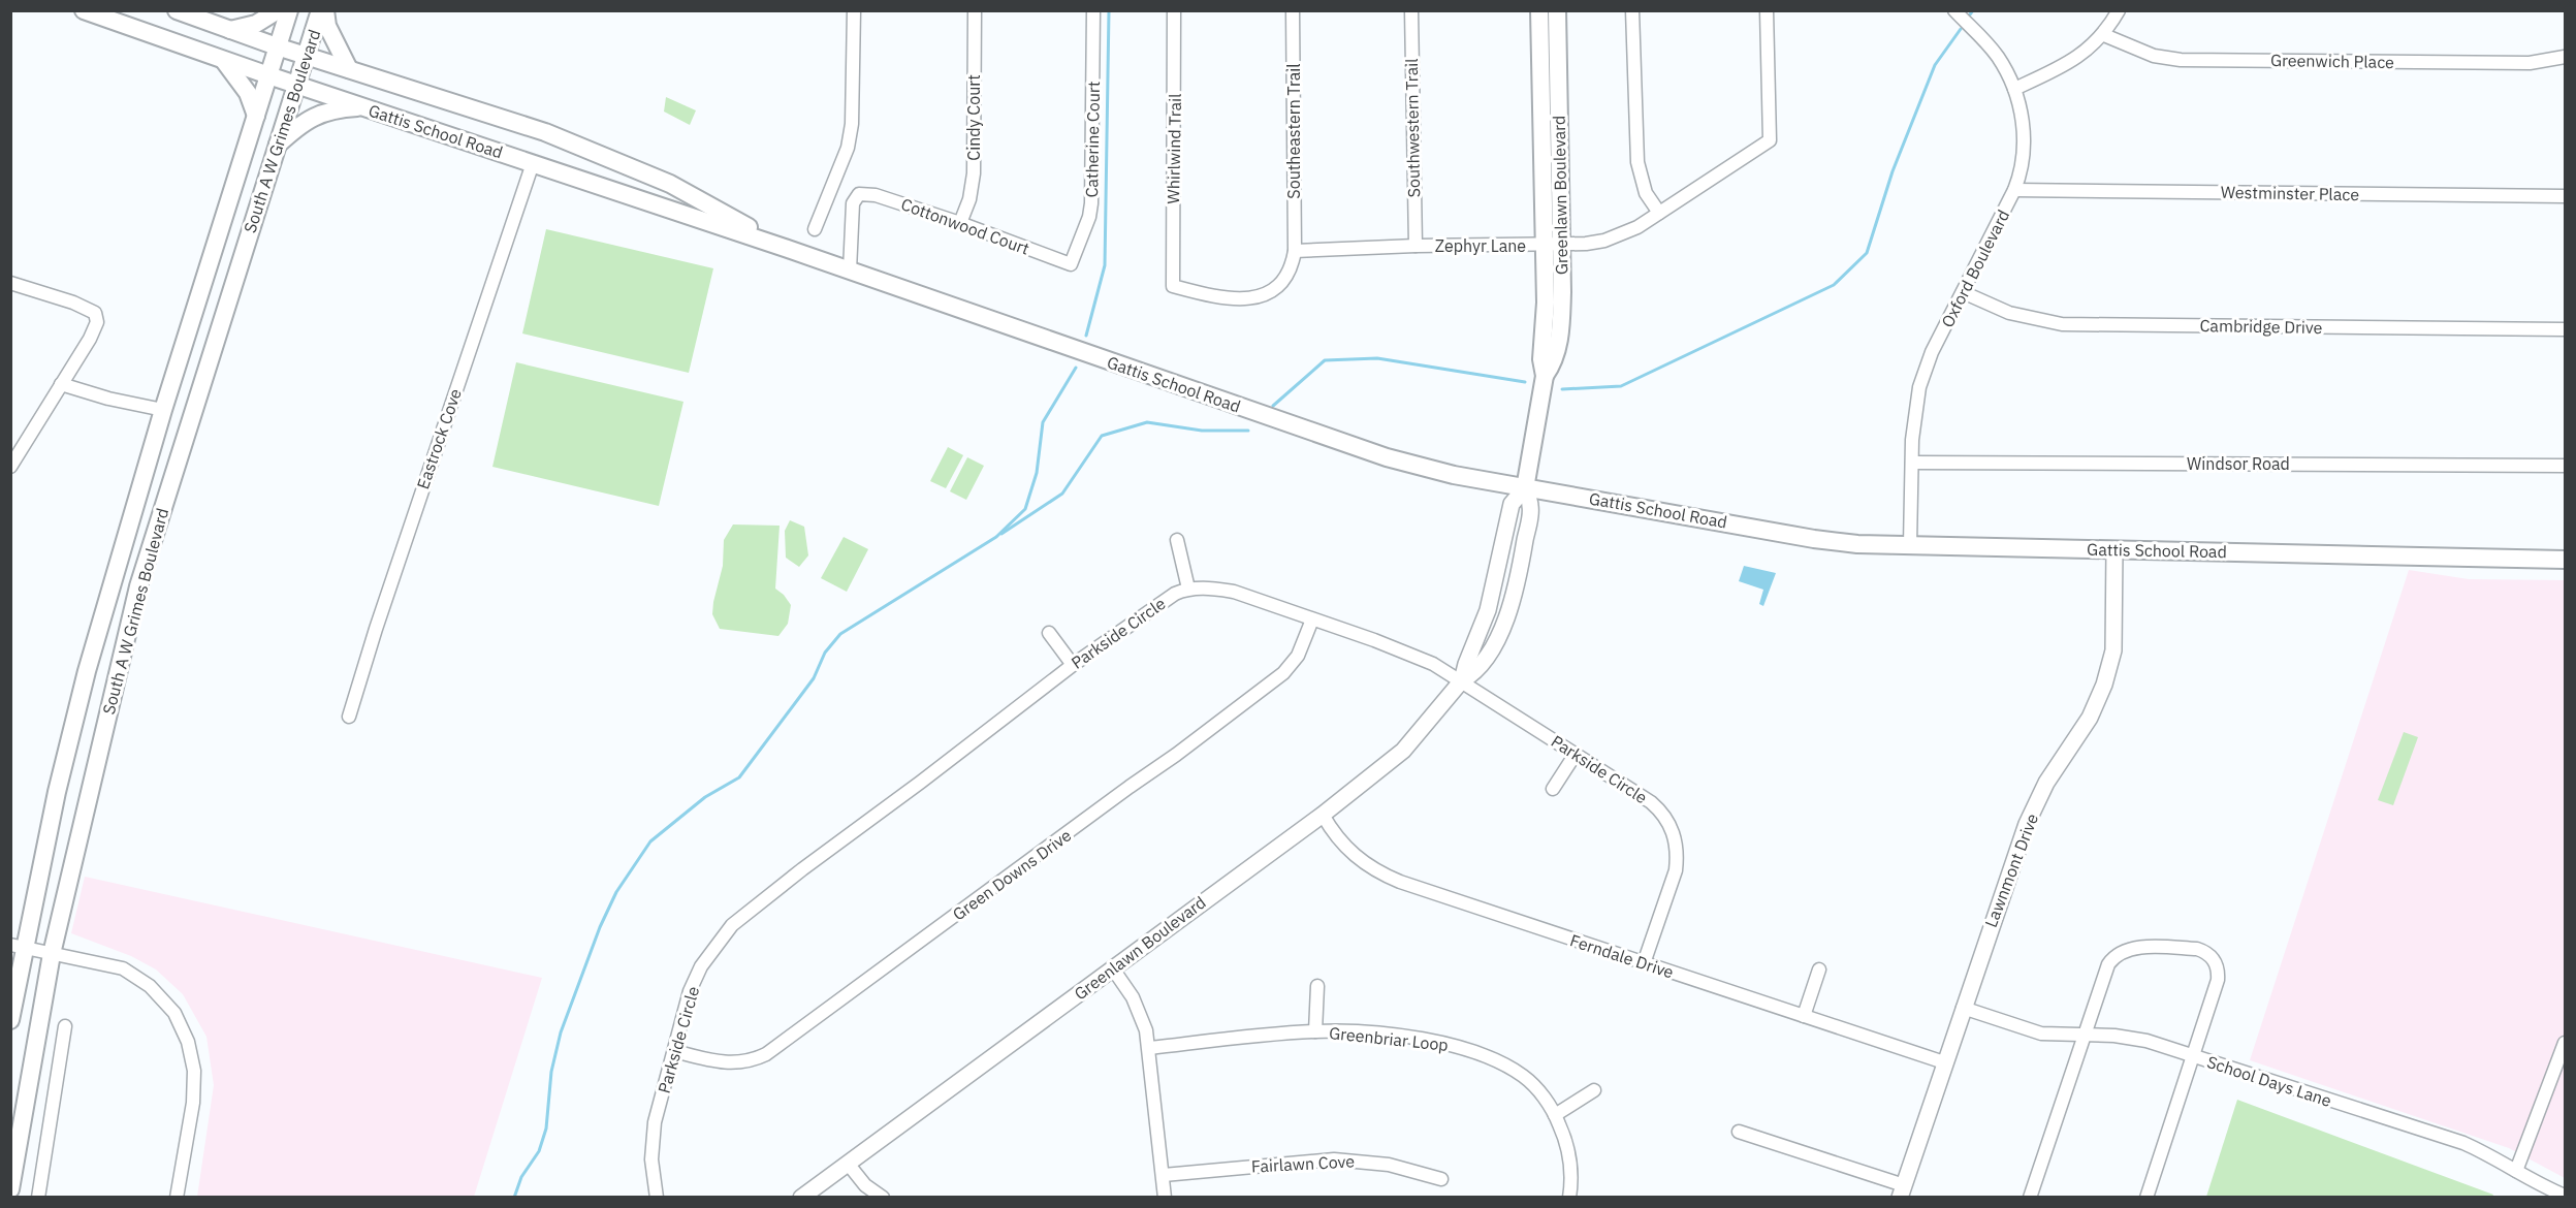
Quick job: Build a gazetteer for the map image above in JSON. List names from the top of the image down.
{
  "streets": {
    "main road": ["South A W Grimes Boulevard", "Gattis School Road", "Greenlawn Boulevard"],
    "street": [
      "Greenwich Place",
      "Cindy Court",
      "Southwestern Trail",
      "Southeastern Trail",
      "Catherine Court",
      "Whirlwind Trail",
      "Westminster Place",
      "Cottonwood Court",
      "Zephyr Lane",
      "Oxford Boulevard",
      "Cambridge Drive",
      "Eastrock Cove",
      "Windsor Road",
      "Parkside Circle",
      "Lawnmont Drive",
      "Green Downs Drive",
      "Ferndale Drive",
      "Greenbriar Loop",
      "School Days Lane",
      "Fairlawn Cove"
    ]
  },
  "crossings": [
    ["Cindy Court", "Cottonwood Court"],
    ["Southwestern Trail", "Zephyr Lane"],
    ["South A W Grimes Boulevard", "Gattis School Road"],
    ["Gattis School Road", "Greenlawn Boulevard"],
    ["Gattis School Road", "Cottonwood Court"],
    ["Gattis School Road", "Oxford Boulevard"],
    ["Gattis School Road", "Eastrock Cove"],
    ["Gattis School Road", "Lawnmont Drive"],
    ["Southeastern Trail", "Whirlwind Trail"],
    ["Southeastern Trail", "Zephyr Lane"],
    ["Catherine Court", "Cottonwood Court"],
    ["Whirlwind Trail", "Zephyr Lane"],
    ["Westminster Place", "Oxford Boulevard"],
    ["Greenlawn Boulevard", "Zephyr Lane"],
    ["Greenlawn Boulevard", "Parkside Circle"],
    ["Greenlawn Boulevard", "Ferndale Drive"],
    ["Oxford Boulevard", "Cambridge Drive"],
    ["Oxford Boulevard", "Windsor Road"],
    ["Parkside Circle", "Green Downs Drive"],
    ["Parkside Circle", "Ferndale Drive"],
    ["Lawnmont Drive", "Ferndale Drive"],
    ["Lawnmont Drive", "School Days Lane"]
  ]
}
